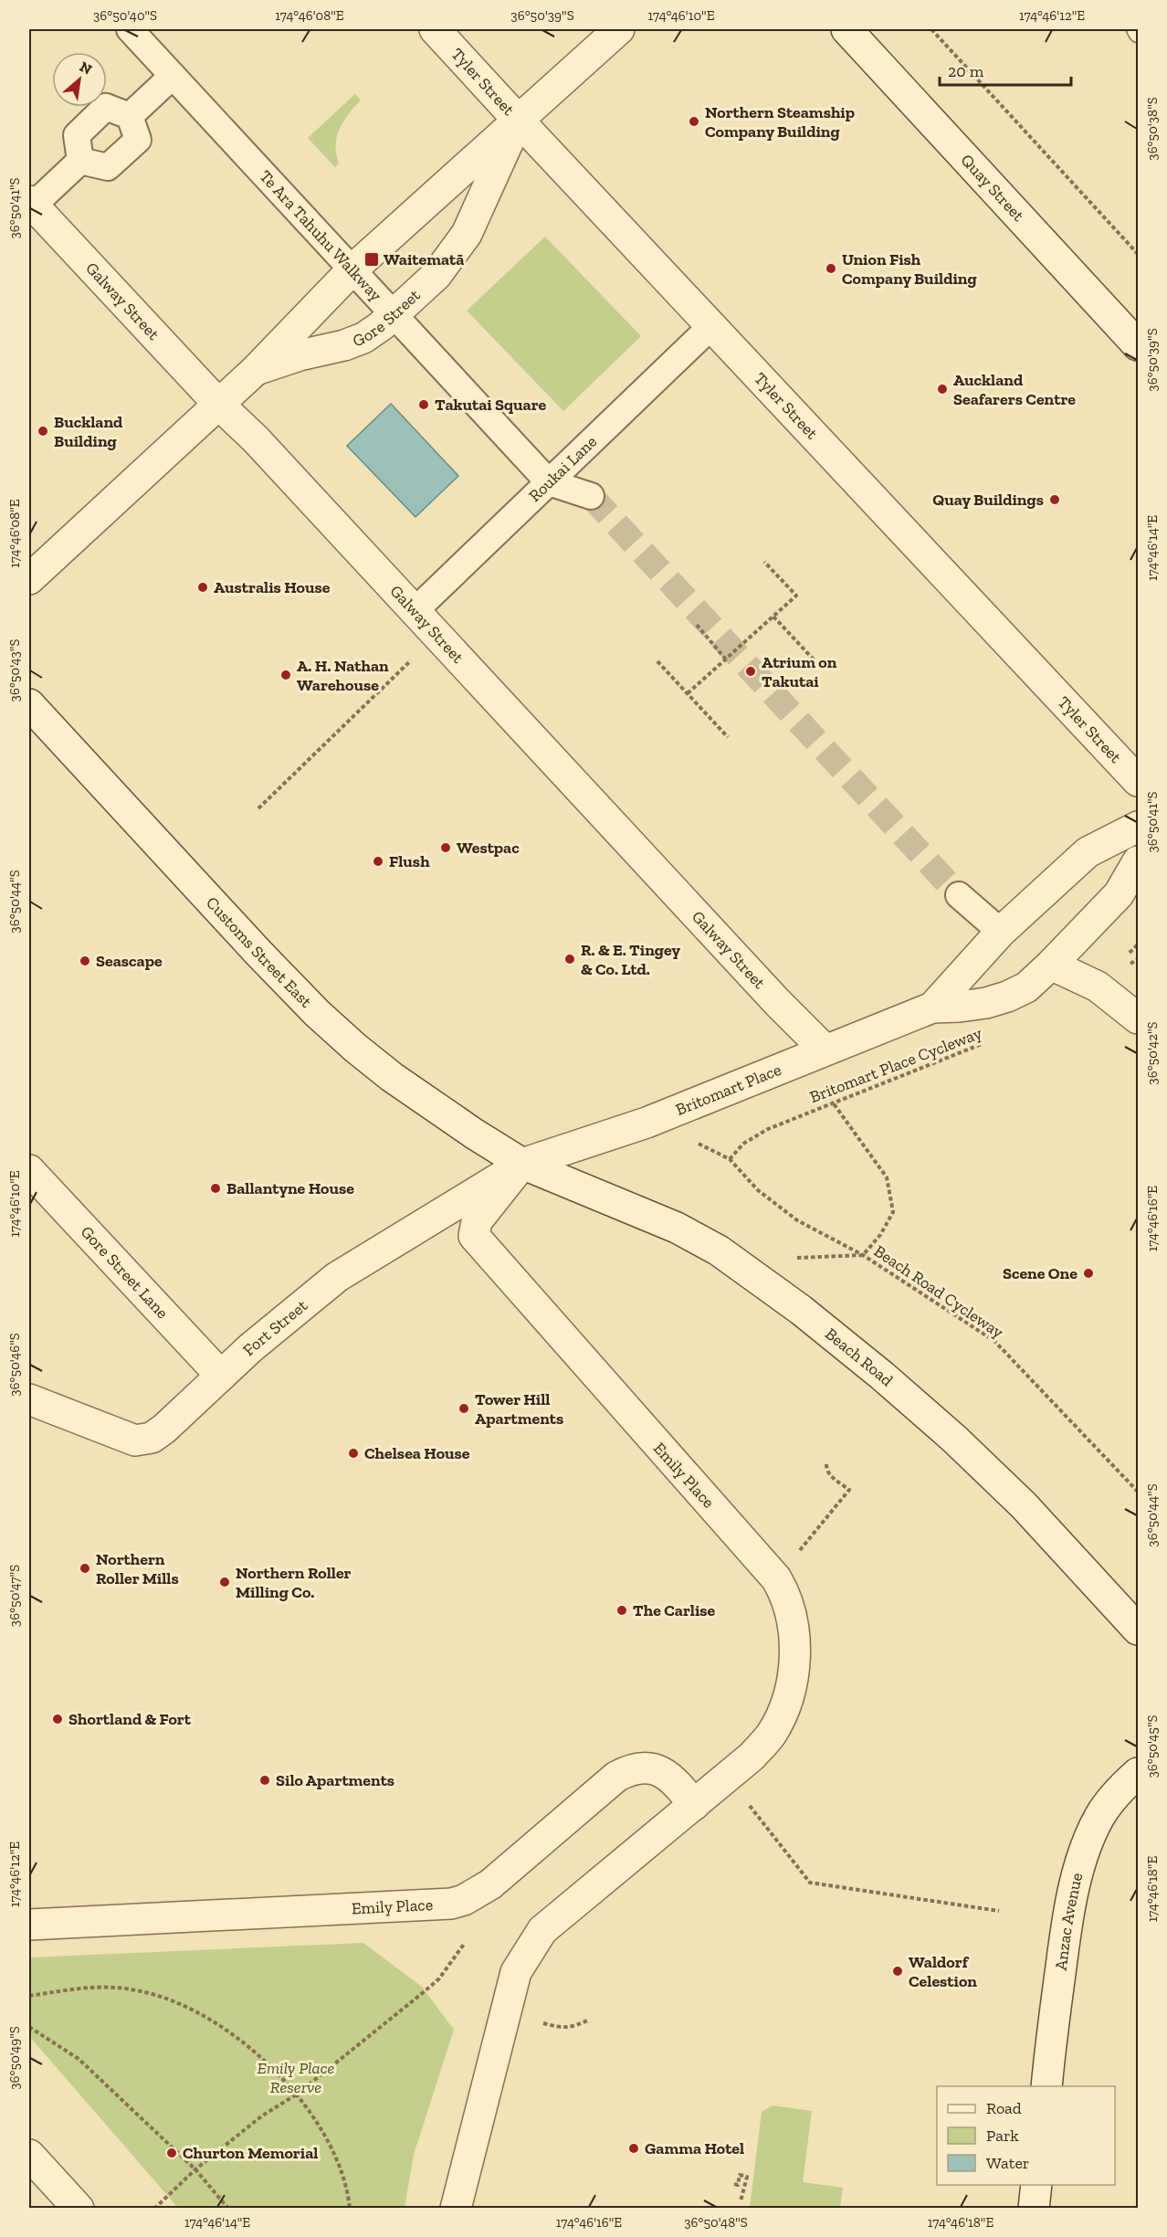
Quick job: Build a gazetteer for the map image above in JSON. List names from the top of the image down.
{
  "streets": {
    "street": [
      "Tyler Street",
      "Quay Street",
      "Te Ara Tahuhu Walkway",
      "Galway Street",
      "Gore Street",
      "Roukai Lane",
      "Customs Street East",
      "Britomart Place",
      "Gore Street Lane",
      "Fort Street",
      "Beach Road",
      "Emily Place",
      "Anzac Avenue"
    ],
    "path": ["Britomart Place Cycleway", "Beach Road Cycleway"]
  },
  "crossings": [
    ["Tyler Street", "Gore Street"],
    ["Tyler Street", "Roukai Lane"],
    ["Te Ara Tahuhu Walkway", "Gore Street"],
    ["Te Ara Tahuhu Walkway", "Roukai Lane"],
    ["Galway Street", "Gore Street"],
    ["Galway Street", "Roukai Lane"],
    ["Galway Street", "Britomart Place"],
    ["Customs Street East", "Britomart Place"],
    ["Customs Street East", "Fort Street"],
    ["Customs Street East", "Beach Road"],
    ["Customs Street East", "Emily Place"],
    ["Britomart Place Cycleway", "Beach Road Cycleway"],
    ["Britomart Place", "Fort Street"],
    ["Britomart Place", "Beach Road"],
    ["Britomart Place", "Emily Place"],
    ["Gore Street Lane", "Fort Street"],
    ["Fort Street", "Beach Road"],
    ["Fort Street", "Emily Place"],
    ["Beach Road", "Emily Place"]
  ],
  "parks": ["Emily Place Reserve"],
  "places": {
    "other": [
      "Northern Steamship Company Building",
      "Union Fish Company Building",
      "Auckland Seafarers Centre",
      "Takutai Square",
      "Buckland Building",
      "Quay Buildings",
      "Australis House",
      "Atrium on Takutai",
      "A. H. Nathan Warehouse",
      "Westpac",
      "Flush",
      "R. & E. Tingey & Co. Ltd.",
      "Seascape",
      "Ballantyne House",
      "Scene One",
      "Tower Hill Apartments",
      "Chelsea House",
      "Northern Roller Mills",
      "Northern Roller Milling Co.",
      "The Carlise",
      "Shortland & Fort",
      "Silo Apartments",
      "Waldorf Celestion",
      "Gamma Hotel",
      "Churton Memorial"
    ],
    "transit": ["Waitematā"]
  },
  "legend": ["Road", "Park", "Water"],
  "scale_bar": "20 m",
  "north": "top right",
  "coordinates": [
    "36°50'40\"S",
    "174°46'08\"E",
    "36°50'39\"S",
    "174°46'10\"E",
    "174°46'12\"E",
    "36°50'38\"S",
    "36°50'41\"S",
    "174°46'14\"E",
    "36°50'43\"S",
    "36°50'44\"S",
    "36°50'42\"S",
    "174°46'16\"E",
    "36°50'46\"S",
    "36°50'47\"S",
    "36°50'45\"S",
    "174°46'18\"E",
    "36°50'49\"S",
    "36°50'48\"S"
  ]
}
